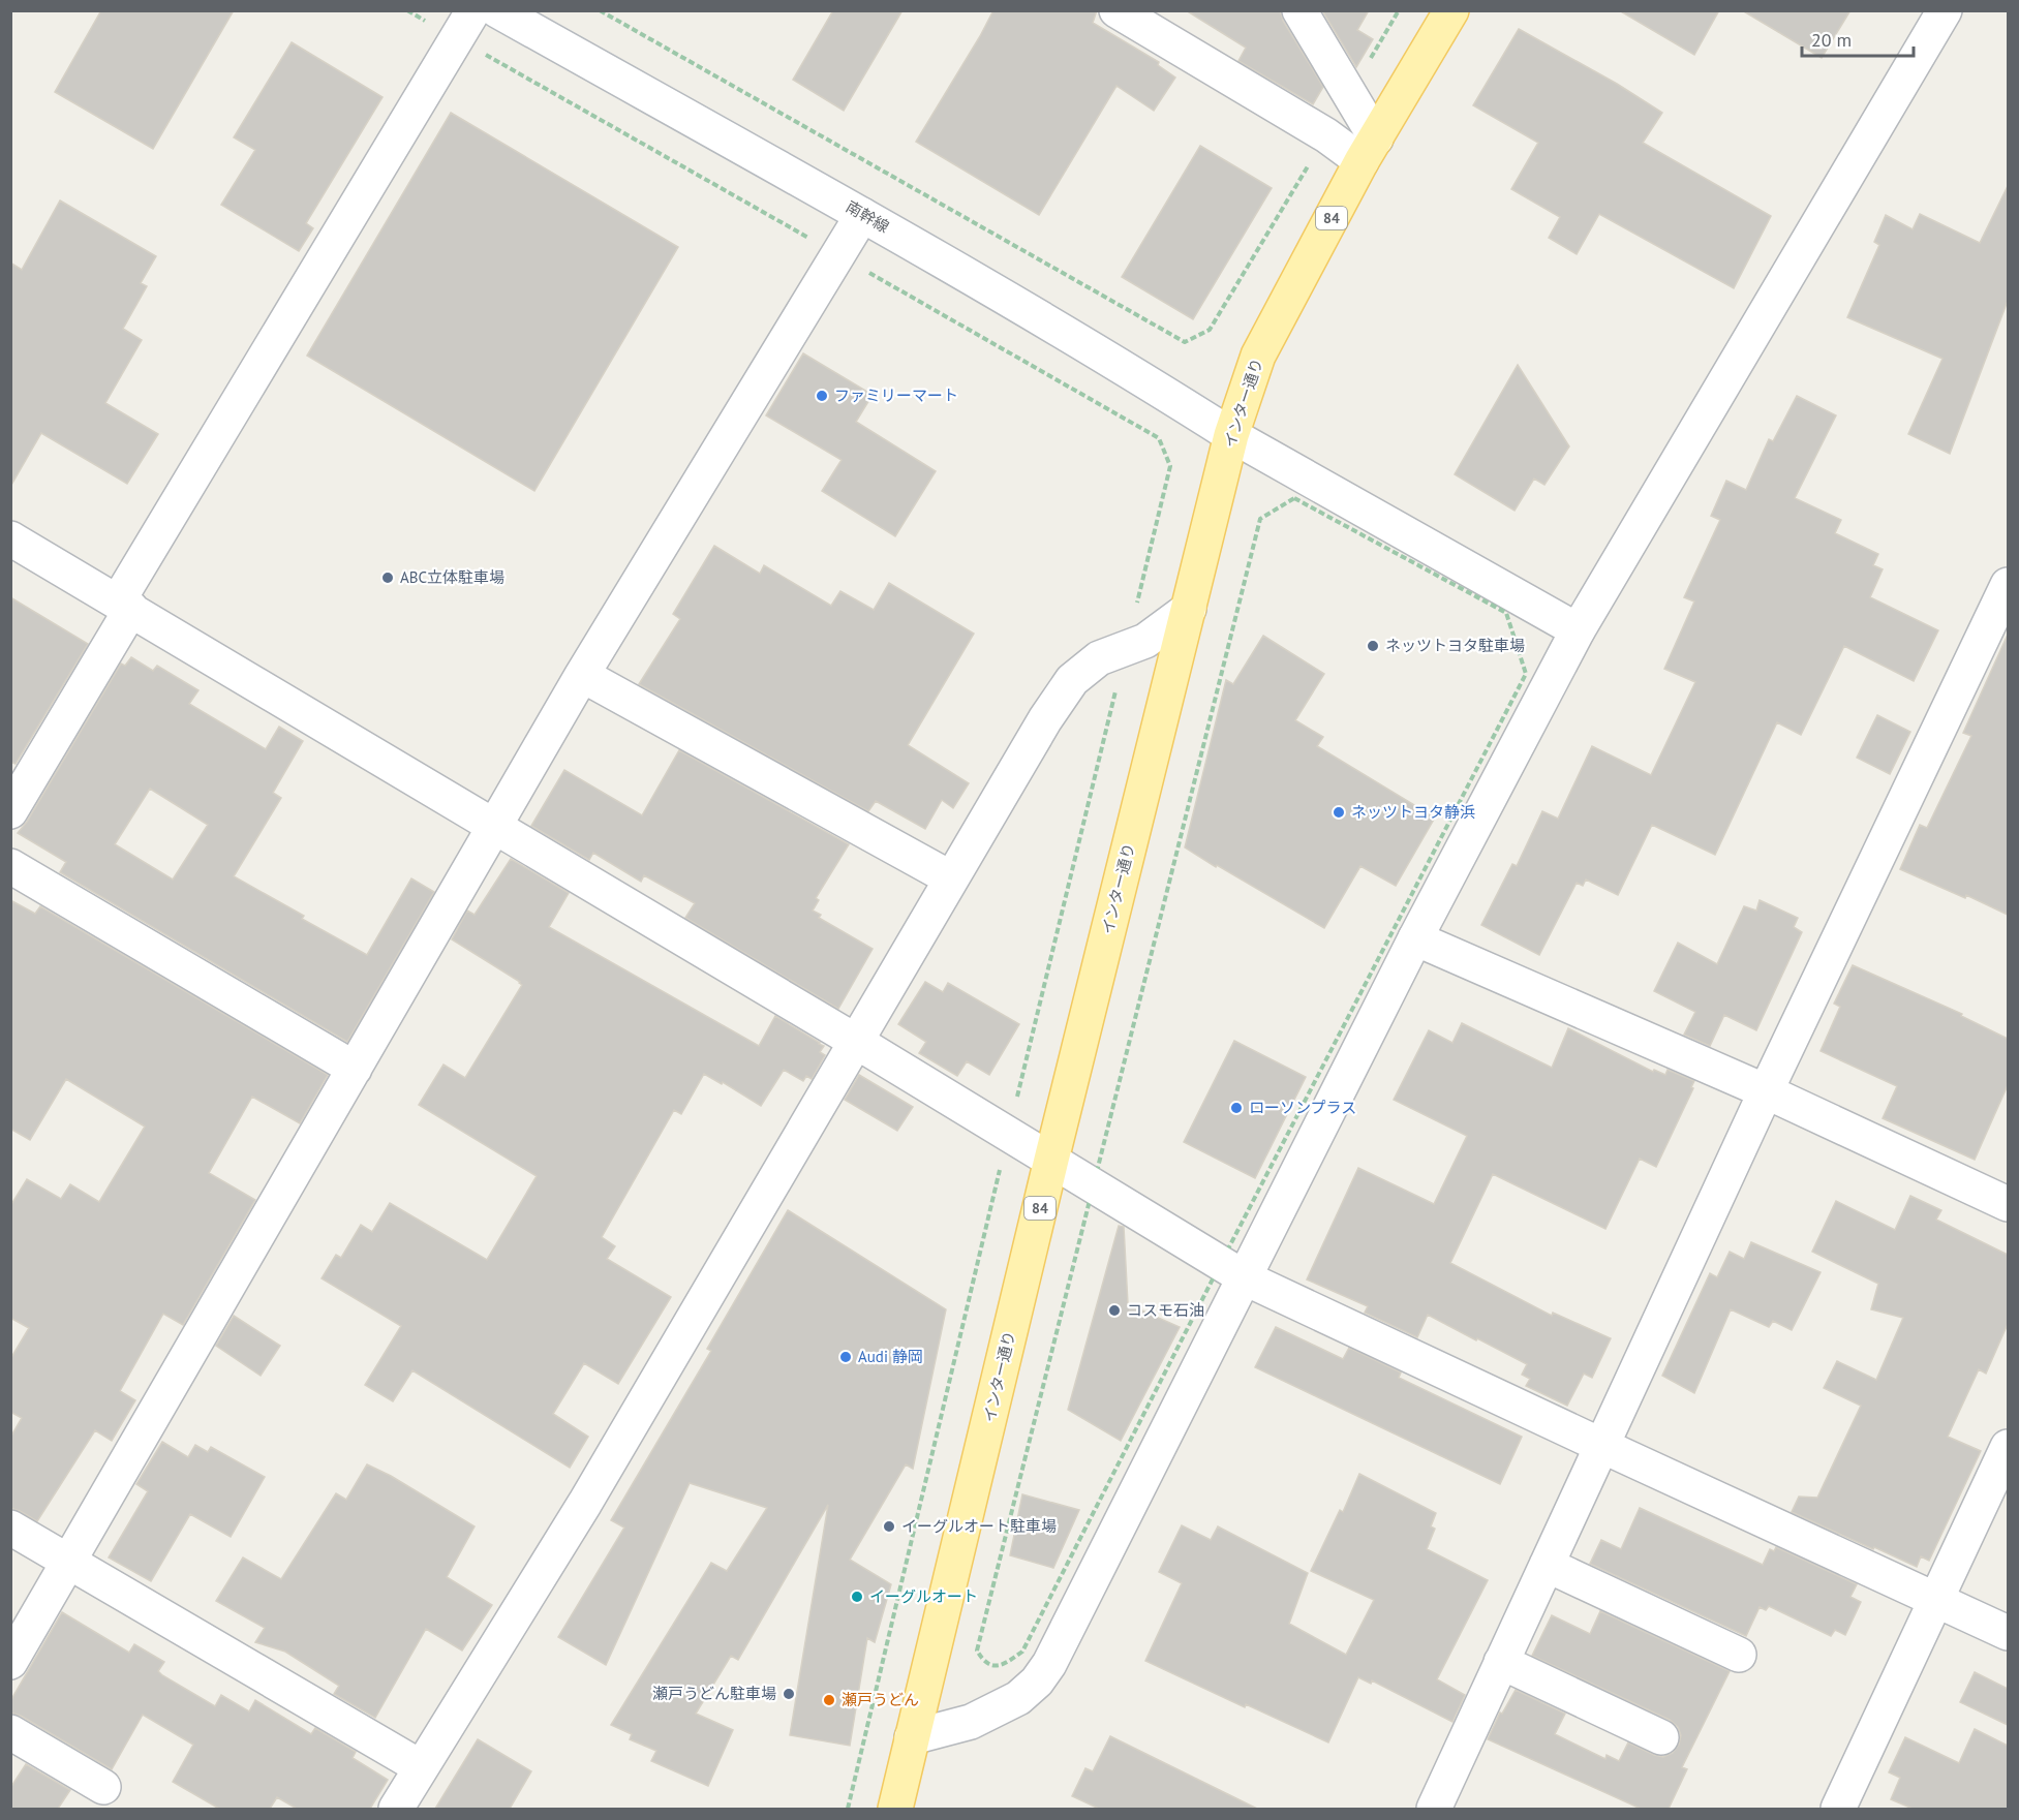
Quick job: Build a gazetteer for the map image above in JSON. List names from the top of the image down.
{
  "streets": {
    "main road": ["84", "インター通り"],
    "street": ["南幹線"]
  },
  "crossings": [
    ["南幹線", "インター通り"]
  ],
  "places": [
    "ファミリーマート",
    "ABC立体駐車場",
    "ネッツトヨタ駐車場",
    "ネッツトヨタ静浜",
    "ローソンプラス",
    "コスモ石油",
    "Audi 静岡",
    "イーグルオート駐車場",
    "イーグルオート",
    "瀬戸うどん駐車場",
    "瀬戸うどん"
  ],
  "scale_bar": "20 m"
}
